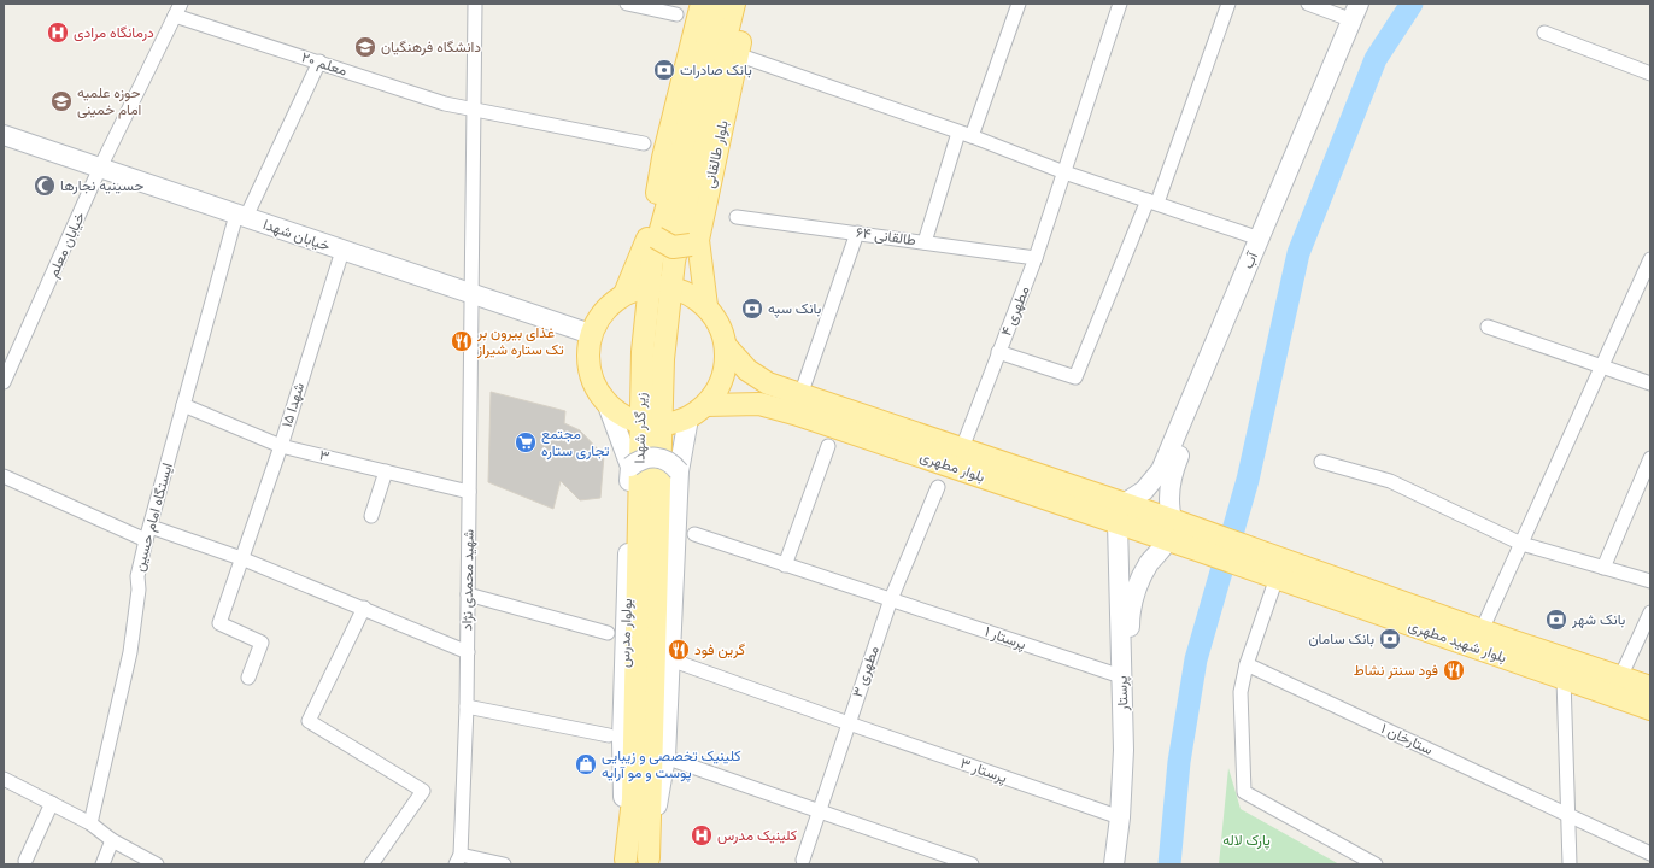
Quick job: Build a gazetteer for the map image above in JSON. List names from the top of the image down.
{
  "streets": {
    "main road": [
      "بلوار طالقانی",
      "زیر گذر شهدا",
      "بلوار مطهری",
      "بلوار شهید مطهری"
    ],
    "street": [
      "معلم ۲۰",
      "خیابان شهدا",
      "طالقانی ۶۴",
      "خیابان معلم",
      "آب",
      "مطهری ۴",
      "شهدا ۱۵",
      "۳",
      "ایستگاه امام حسین",
      "شهید محمدی نژاد",
      "بولوار مدرس",
      "پرستار ۱",
      "مطهری ۳",
      "پرستار",
      "ستارخان ۱",
      "پرستار ۳"
    ]
  },
  "crossings": [
    ["معلم ۲۰", "خیابان معلم"],
    ["معلم ۲۰", "ایستگاه امام حسین"],
    ["معلم ۲۰", "شهید محمدی نژاد"],
    ["بلوار طالقانی", "خیابان شهدا"],
    ["بلوار طالقانی", "بلوار مطهری"],
    ["بلوار طالقانی", "بولوار مدرس"],
    ["خیابان شهدا", "خیابان معلم"],
    ["خیابان شهدا", "شهدا ۱۵"],
    ["خیابان شهدا", "بلوار مطهری"],
    ["خیابان شهدا", "ایستگاه امام حسین"],
    ["خیابان شهدا", "شهید محمدی نژاد"],
    ["خیابان شهدا", "بولوار مدرس"],
    ["طالقانی ۶۴", "مطهری ۴"],
    ["آب", "بلوار مطهری"],
    ["آب", "پرستار"],
    ["مطهری ۴", "بلوار مطهری"],
    ["شهدا ۱۵", "۳"],
    ["زیر گذر شهدا", "بولوار مدرس"],
    ["۳", "ایستگاه امام حسین"],
    ["۳", "شهید محمدی نژاد"],
    ["بلوار مطهری", "بولوار مدرس"],
    ["بلوار مطهری", "بلوار شهید مطهری"],
    ["بلوار مطهری", "پرستار"],
    ["پرستار ۱", "مطهری ۳"],
    ["پرستار ۱", "پرستار"],
    ["مطهری ۳", "پرستار ۳"],
    ["پرستار", "پرستار ۳"]
  ],
  "parks": ["پارک لاله"],
  "places": {
    "hospital": ["درمانگاه مرادی", "کلینیک مدرس"],
    "school or university": ["دانشگاه فرهنگیان", "حوزه علمیه امام خمینی"],
    "bank": [
      "بانک صادرات",
      "بانک سپه",
      "بانک شهر",
      "بانک سامان"
    ],
    "mosque": ["حسینیه نجارها"],
    "restaurant": ["غذای بیرون بر تک ستاره شیراز", "گرین فود", "فود سنتر نشاط"],
    "supermarket": ["مجتمع تجاری ستاره"],
    "shop": ["کلینیک تخصصی و زیبایی پوست و مو آرایه"]
  }
}
